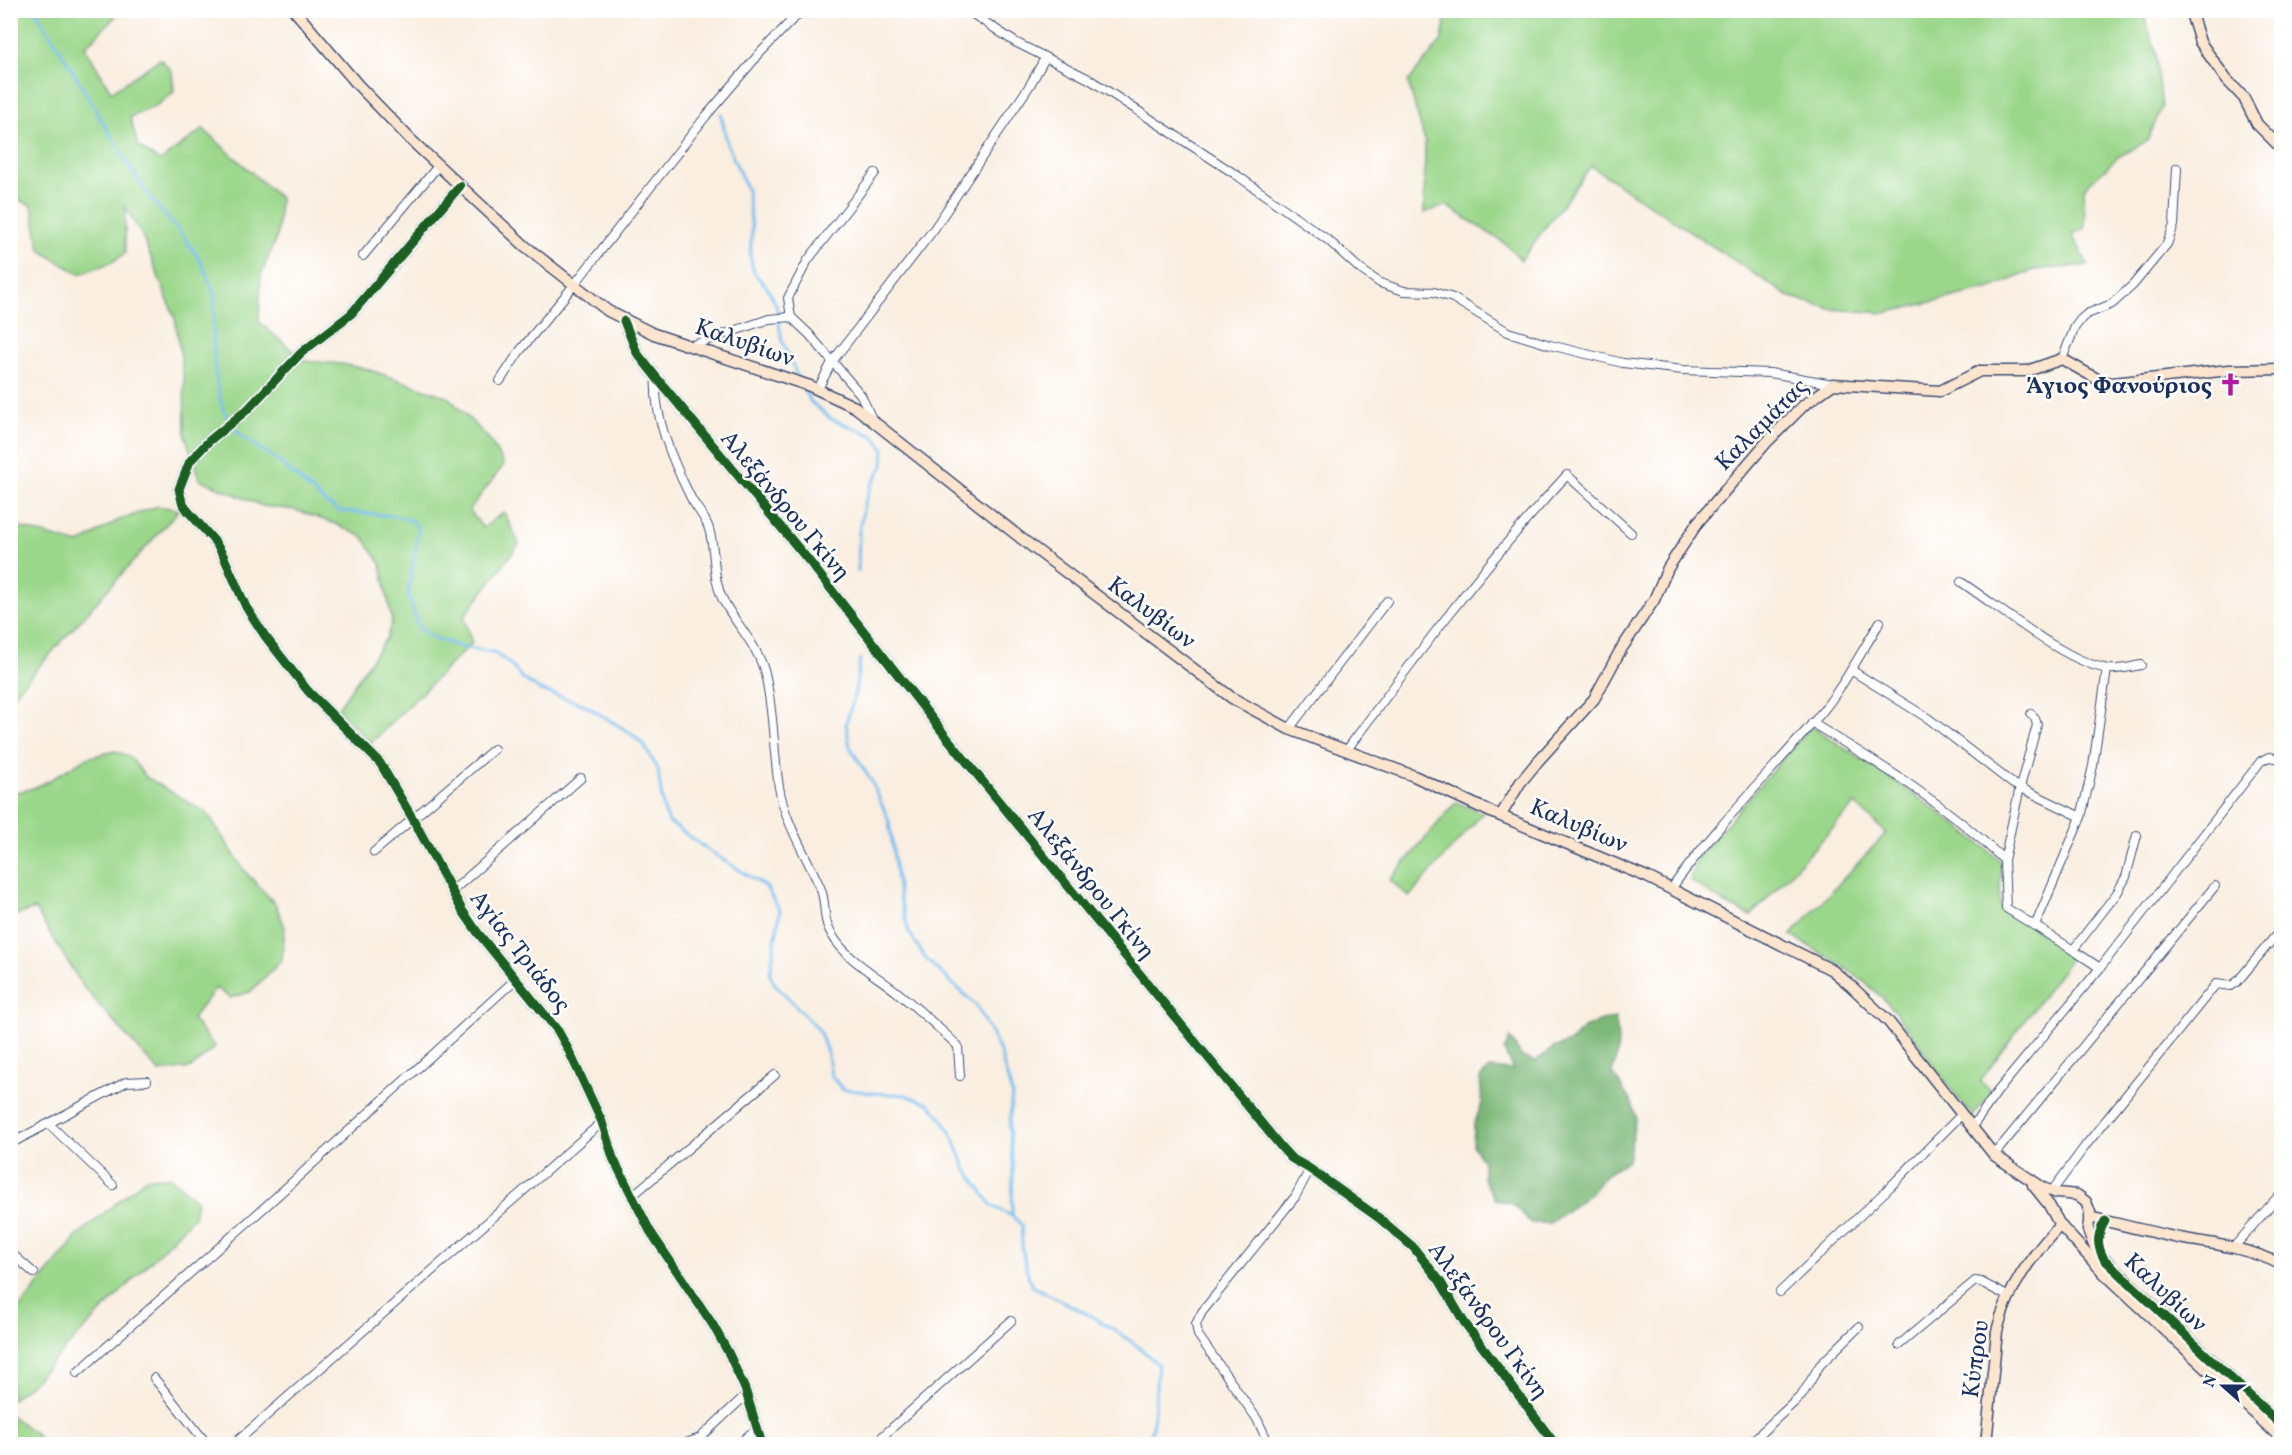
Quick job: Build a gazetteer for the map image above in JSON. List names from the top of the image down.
{
  "streets": {
    "street": [
      "Καλυβίων",
      "Καλαμάτας",
      "Αλεξάνδρου Γκίνη",
      "Αγίας Τριάδος",
      "Κύπρου"
    ]
  },
  "crossings": [
    ["Καλυβίων", "Καλαμάτας"],
    ["Καλυβίων", "Αλεξάνδρου Γκίνη"],
    ["Καλυβίων", "Αγίας Τριάδος"],
    ["Καλυβίων", "Κύπρου"]
  ],
  "places": {
    "church": ["Άγιος Φανούριος"]
  },
  "north": "left"
}
